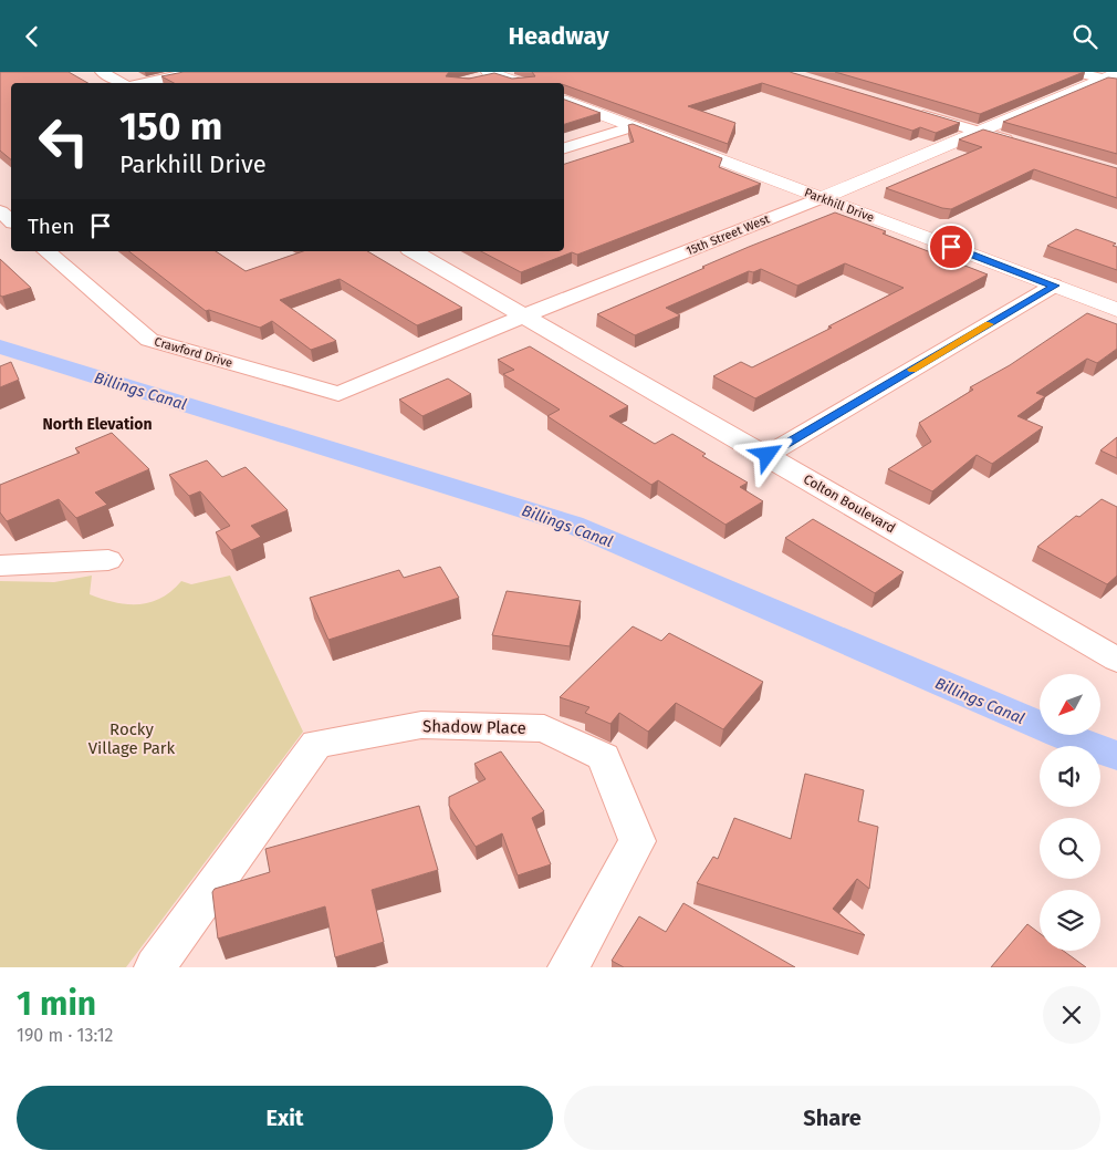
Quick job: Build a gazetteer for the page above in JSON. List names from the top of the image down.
{
  "streets": {
    "street": [
      "Parkhill Drive",
      "15th Street West",
      "Crawford Drive",
      "Colton Boulevard",
      "Shadow Place"
    ]
  },
  "crossings": [
    ["Parkhill Drive", "15th Street West"],
    ["15th Street West", "Crawford Drive"],
    ["15th Street West", "Colton Boulevard"]
  ],
  "districts": ["North Elevation"],
  "water": ["Billings Canal"],
  "parks": ["Rocky Village Park"],
  "north": "bottom left",
  "page": {
    "header": "Headway",
    "turn": ["150 m", "Parkhill Drive"],
    "then": "Then",
    "heading": ["1 min", "190 m · 13:12"],
    "buttons": ["Exit", "Share"]
  }
}
